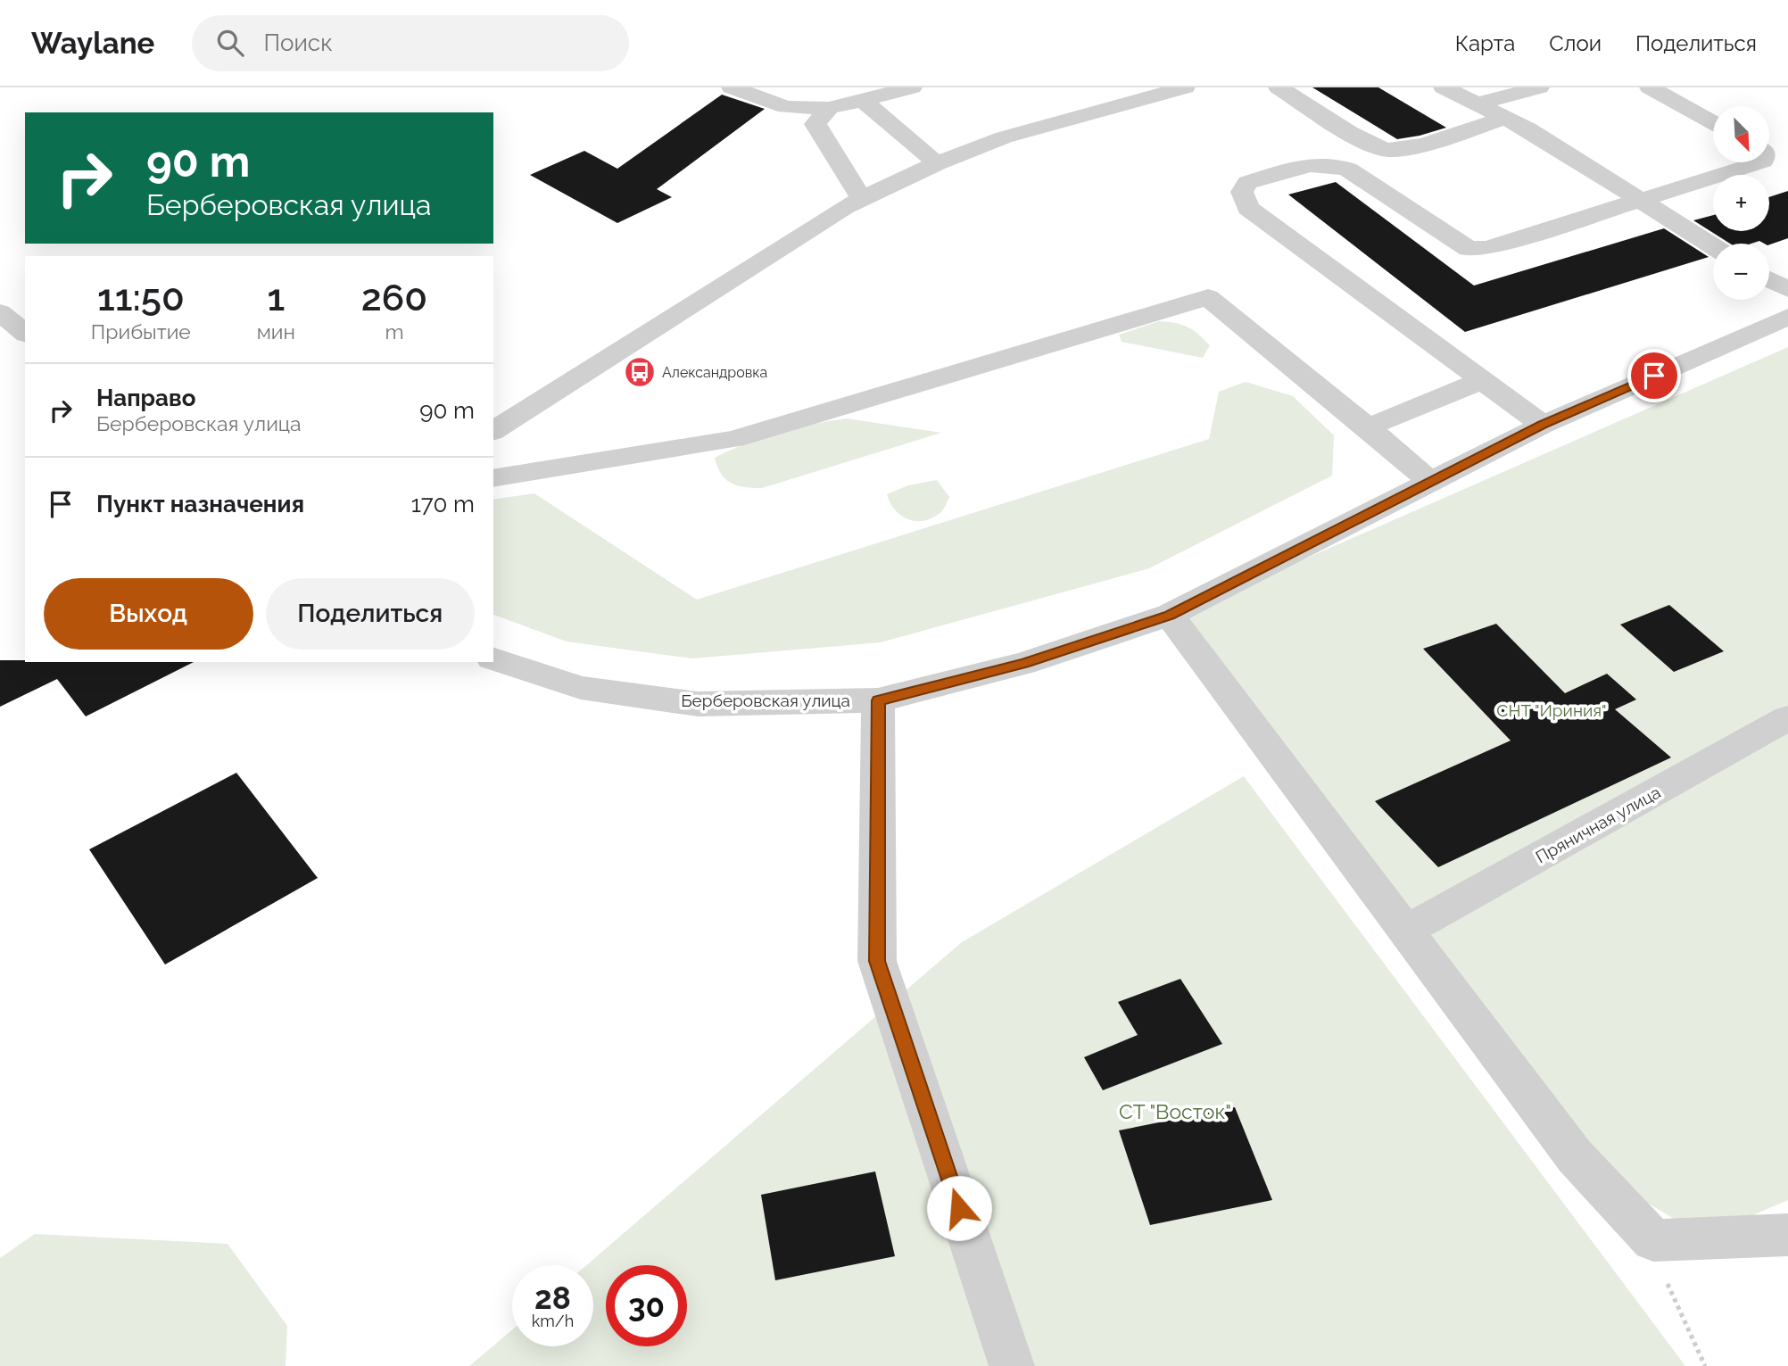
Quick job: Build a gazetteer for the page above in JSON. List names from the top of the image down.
{
  "streets": {
    "street": ["Берберовская улица", "Пряничная улица"]
  },
  "parks": ["СНТ \"Ириния\"", "СТ \"Восток\""],
  "places": {
    "bus stop": ["Александровка"]
  },
  "north": "bottom right",
  "page": {
    "header": "Waylane",
    "search": "Поиск",
    "nav": ["Карта", "Слои", "Поделиться"],
    "map_buttons": ["+", "−"],
    "turn": ["90 m", "Берберовская улица"],
    "eta": [
      "11:50",
      "Прибытие",
      "1",
      "мин",
      "260",
      "m"
    ],
    "list": [
      {
        "name": "Направо",
        "note": "Берберовская улица",
        "value": "90 m"
      },
      {
        "name": "Пункт назначения",
        "value": "170 m"
      }
    ],
    "buttons": ["Выход", "Поделиться"],
    "speed": "28 km/h",
    "limit": "30"
  }
}
